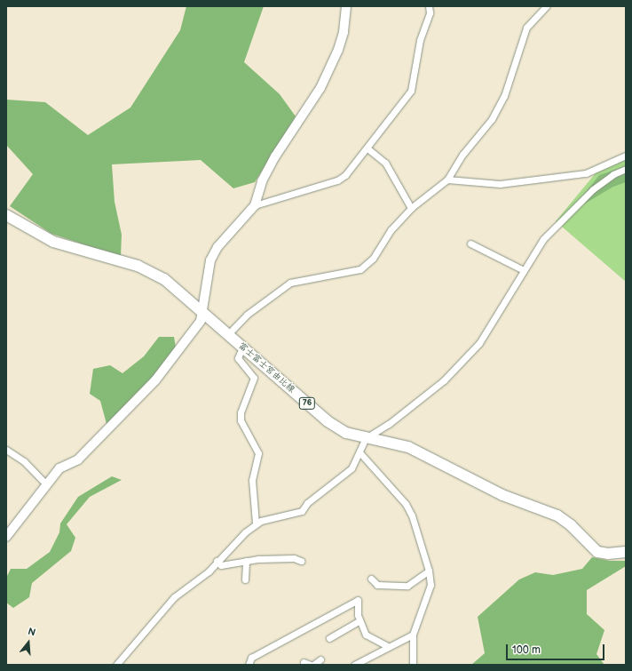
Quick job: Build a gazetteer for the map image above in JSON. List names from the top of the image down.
{
  "streets": {
    "main road": ["富士富士宮由比線", "76"]
  },
  "scale_bar": "100 m",
  "north": "top"
}
